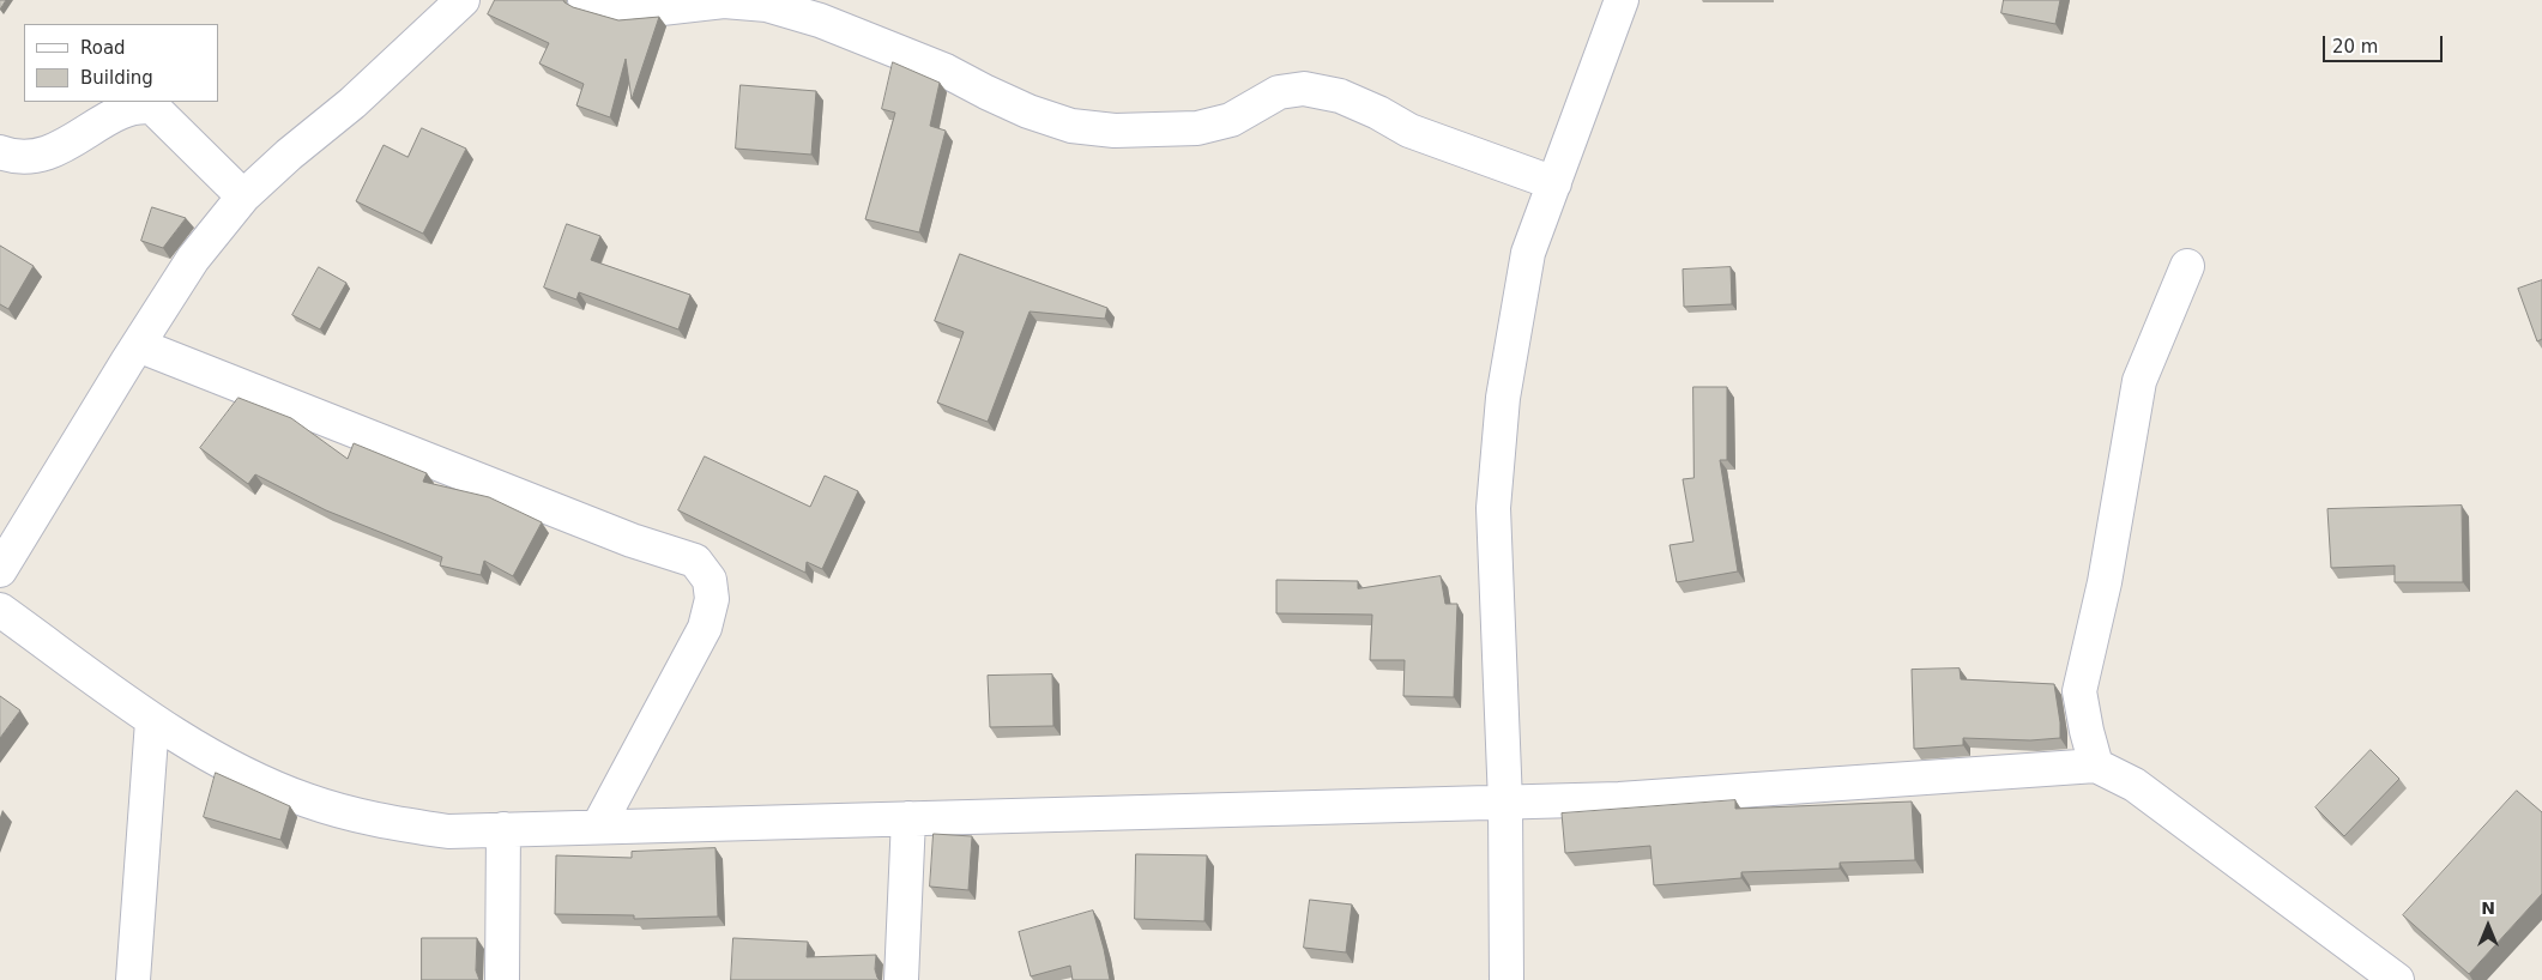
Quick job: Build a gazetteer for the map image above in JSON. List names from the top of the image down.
{
  "legend": ["Road", "Building"],
  "scale_bar": "20 m",
  "north": "top"
}
